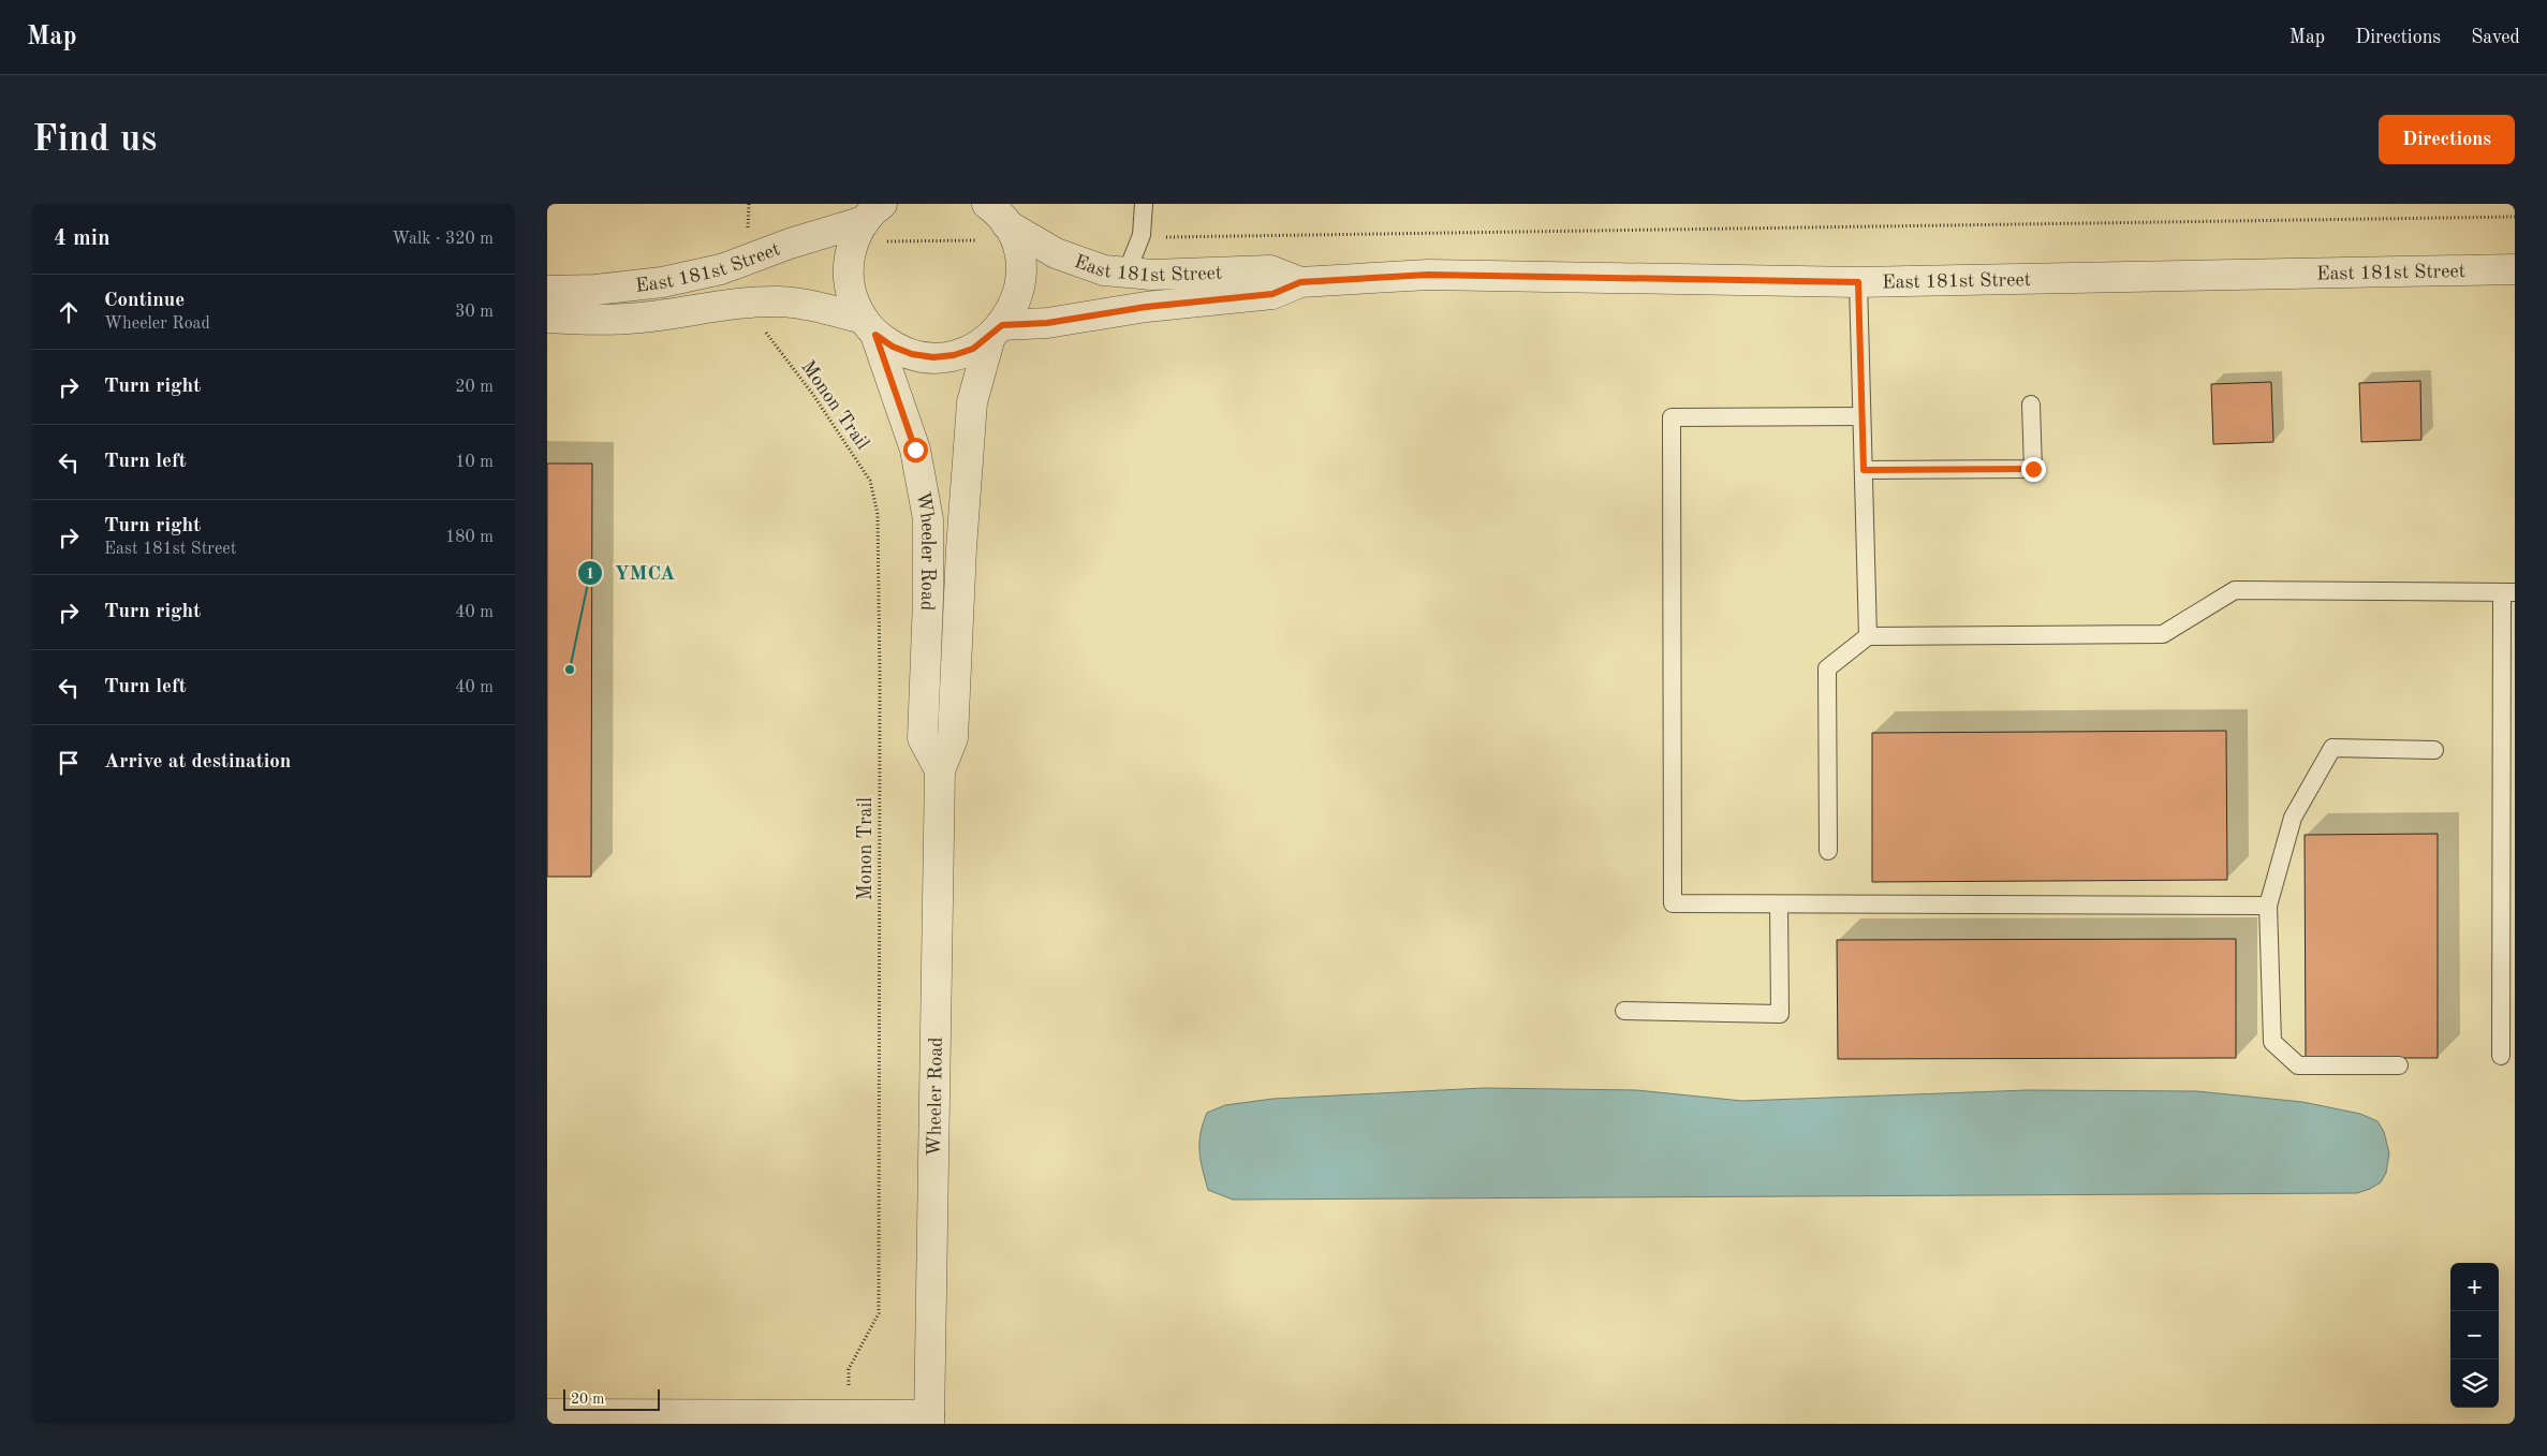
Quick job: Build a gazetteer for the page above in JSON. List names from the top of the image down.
{
  "streets": {
    "street": ["East 181st Street", "Wheeler Road"],
    "path": ["Monon Trail"]
  },
  "crossings": [
    ["East 181st Street", "Monon Trail"],
    ["East 181st Street", "Wheeler Road"]
  ],
  "places": ["YMCA"],
  "scale_bar": "20 m",
  "page": {
    "header": "Map",
    "nav": ["Map", "Directions", "Saved"],
    "buttons": "Directions",
    "title": "Find us",
    "heading": ["4 min", "Walk · 320 m"],
    "list": [
      ["Continue", "Wheeler Road", "30 m"],
      ["Turn right", "20 m"],
      ["Turn left", "10 m"],
      ["Turn right", "East 181st Street", "180 m"],
      ["Turn right", "40 m"],
      ["Turn left", "40 m"],
      "Arrive at destination"
    ],
    "map_buttons": ["+", "−"],
    "scale": "20 m"
  }
}
